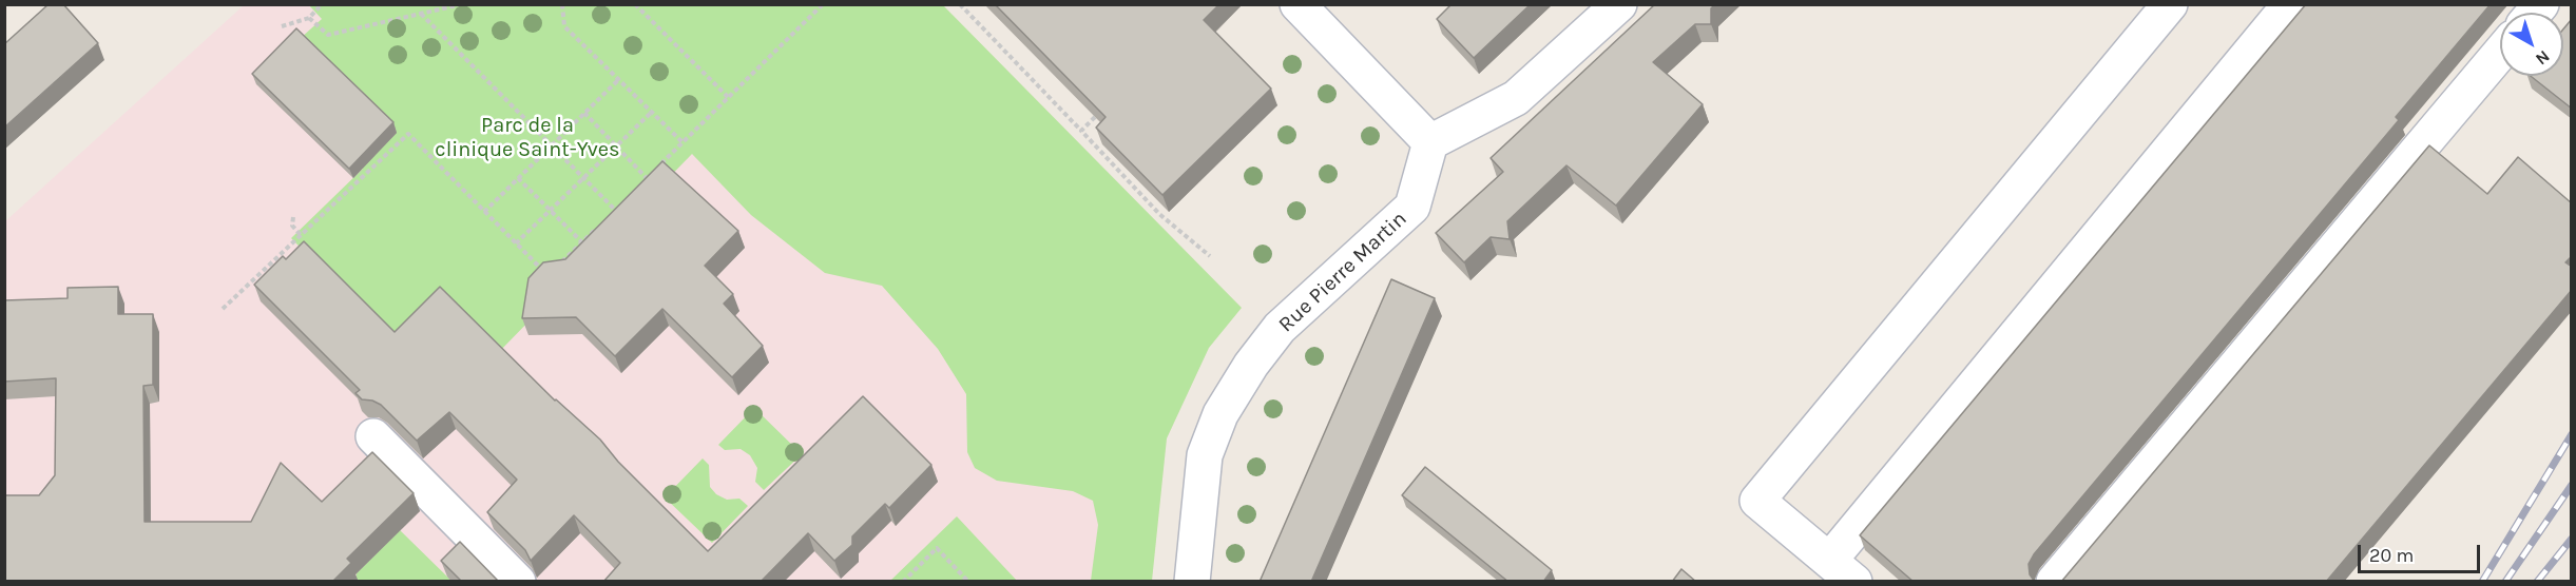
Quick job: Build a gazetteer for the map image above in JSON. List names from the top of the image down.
{
  "streets": {
    "street": ["Rue Pierre Martin"]
  },
  "parks": ["Parc de la clinique Saint-Yves"],
  "scale_bar": "20 m",
  "north": "bottom right"
}
